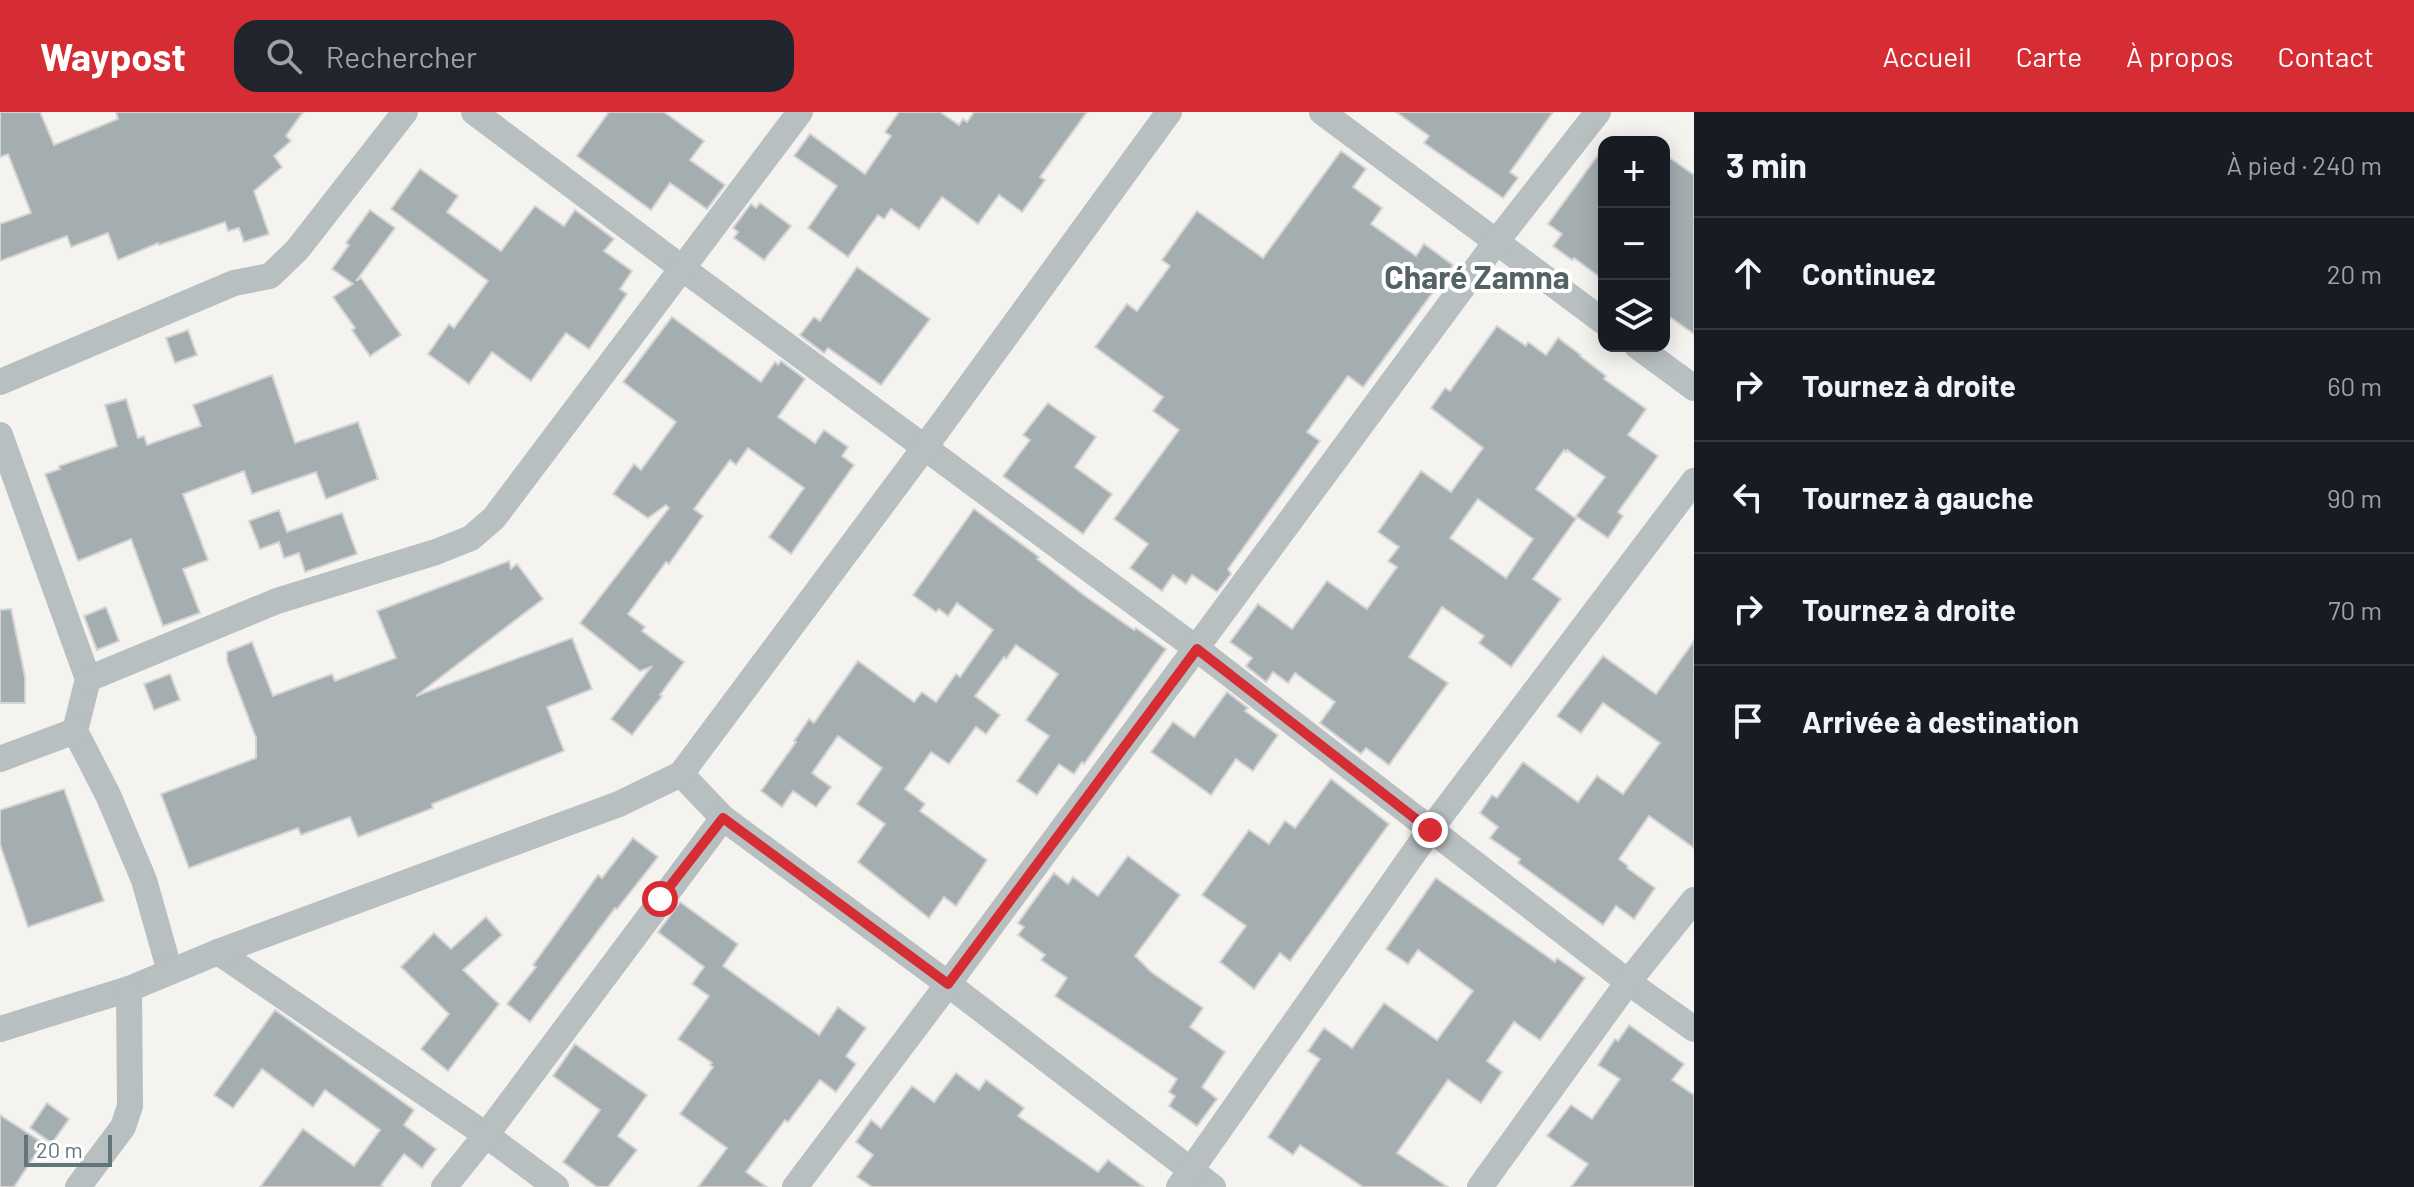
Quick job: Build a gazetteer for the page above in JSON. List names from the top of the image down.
{
  "districts": ["Charé Zamna"],
  "scale_bar": "20 m",
  "page": {
    "header": "Waypost",
    "search": "Rechercher",
    "nav": [
      "Accueil",
      "Carte",
      "À propos",
      "Contact"
    ],
    "heading": ["3 min", "À pied · 240 m"],
    "map_buttons": ["+", "−"],
    "list": [
      ["Continuez", "20 m"],
      ["Tournez à droite", "60 m"],
      ["Tournez à gauche", "90 m"],
      ["Tournez à droite", "70 m"],
      "Arrivée à destination"
    ],
    "scale": "20 m"
  }
}
